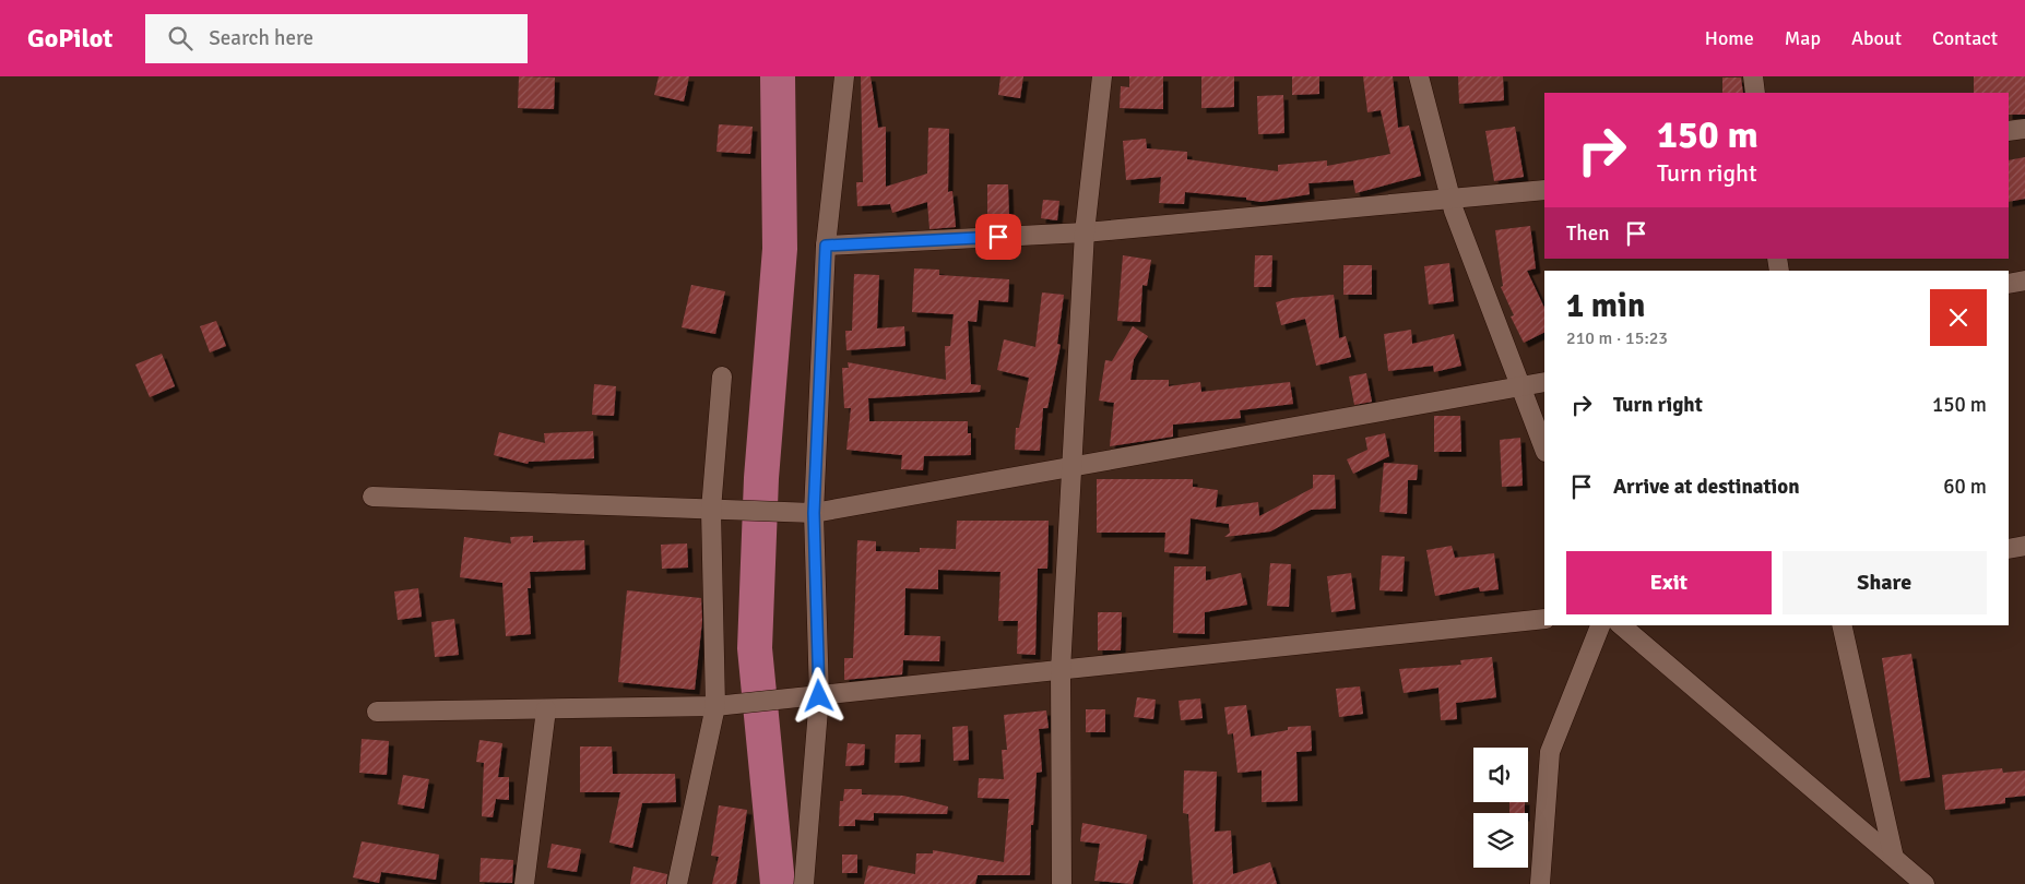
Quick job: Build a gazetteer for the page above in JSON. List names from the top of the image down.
{
  "page": {
    "header": "GoPilot",
    "search": "Search here",
    "nav": [
      "Home",
      "Map",
      "About",
      "Contact"
    ],
    "turn": ["150 m", "Turn right"],
    "then": "Then",
    "heading": ["1 min", "210 m · 15:23"],
    "list": [
      {
        "name": "Turn right",
        "value": "150 m"
      },
      {
        "name": "Arrive at destination",
        "value": "60 m"
      }
    ],
    "buttons": ["Exit", "Share"]
  }
}
